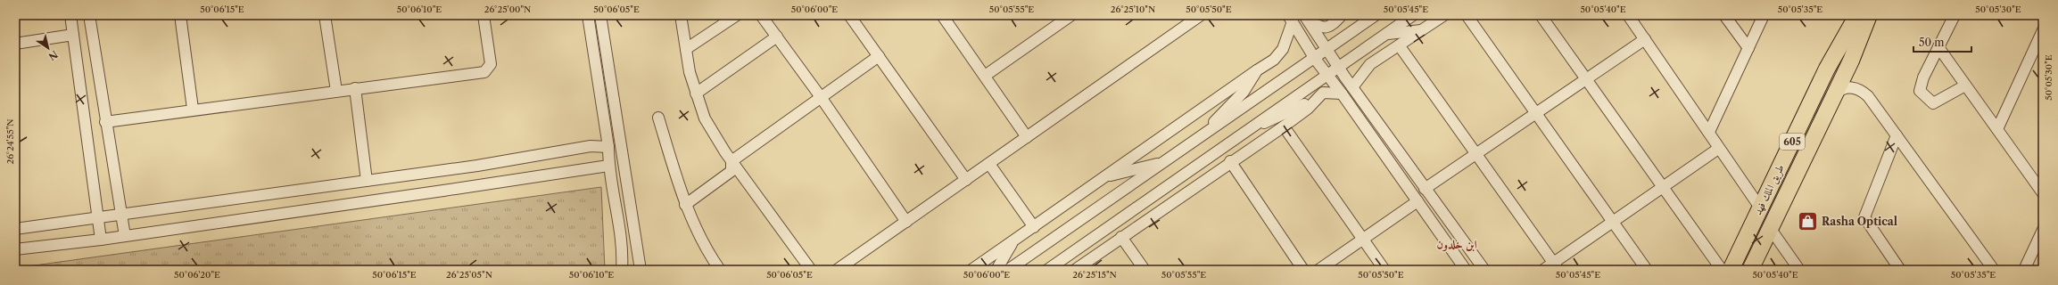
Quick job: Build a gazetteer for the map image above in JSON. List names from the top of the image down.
{
  "streets": {
    "highway": ["605", "طريق الملك فهد"]
  },
  "districts": ["ابن خلدون"],
  "places": {
    "shop": ["Rasha Optical"]
  },
  "scale_bar": "50 m",
  "north": "bottom right",
  "coordinates": [
    "50°06'15\"E",
    "50°06'10\"E",
    "26°25'00\"N",
    "50°06'05\"E",
    "50°06'00\"E",
    "50°05'55\"E",
    "26°25'10\"N",
    "50°05'50\"E",
    "50°05'45\"E",
    "50°05'40\"E",
    "50°05'35\"E",
    "50°05'30\"E",
    "26°24'55\"N",
    "50°06'20\"E",
    "26°25'05\"N",
    "26°25'15\"N"
  ]
}
